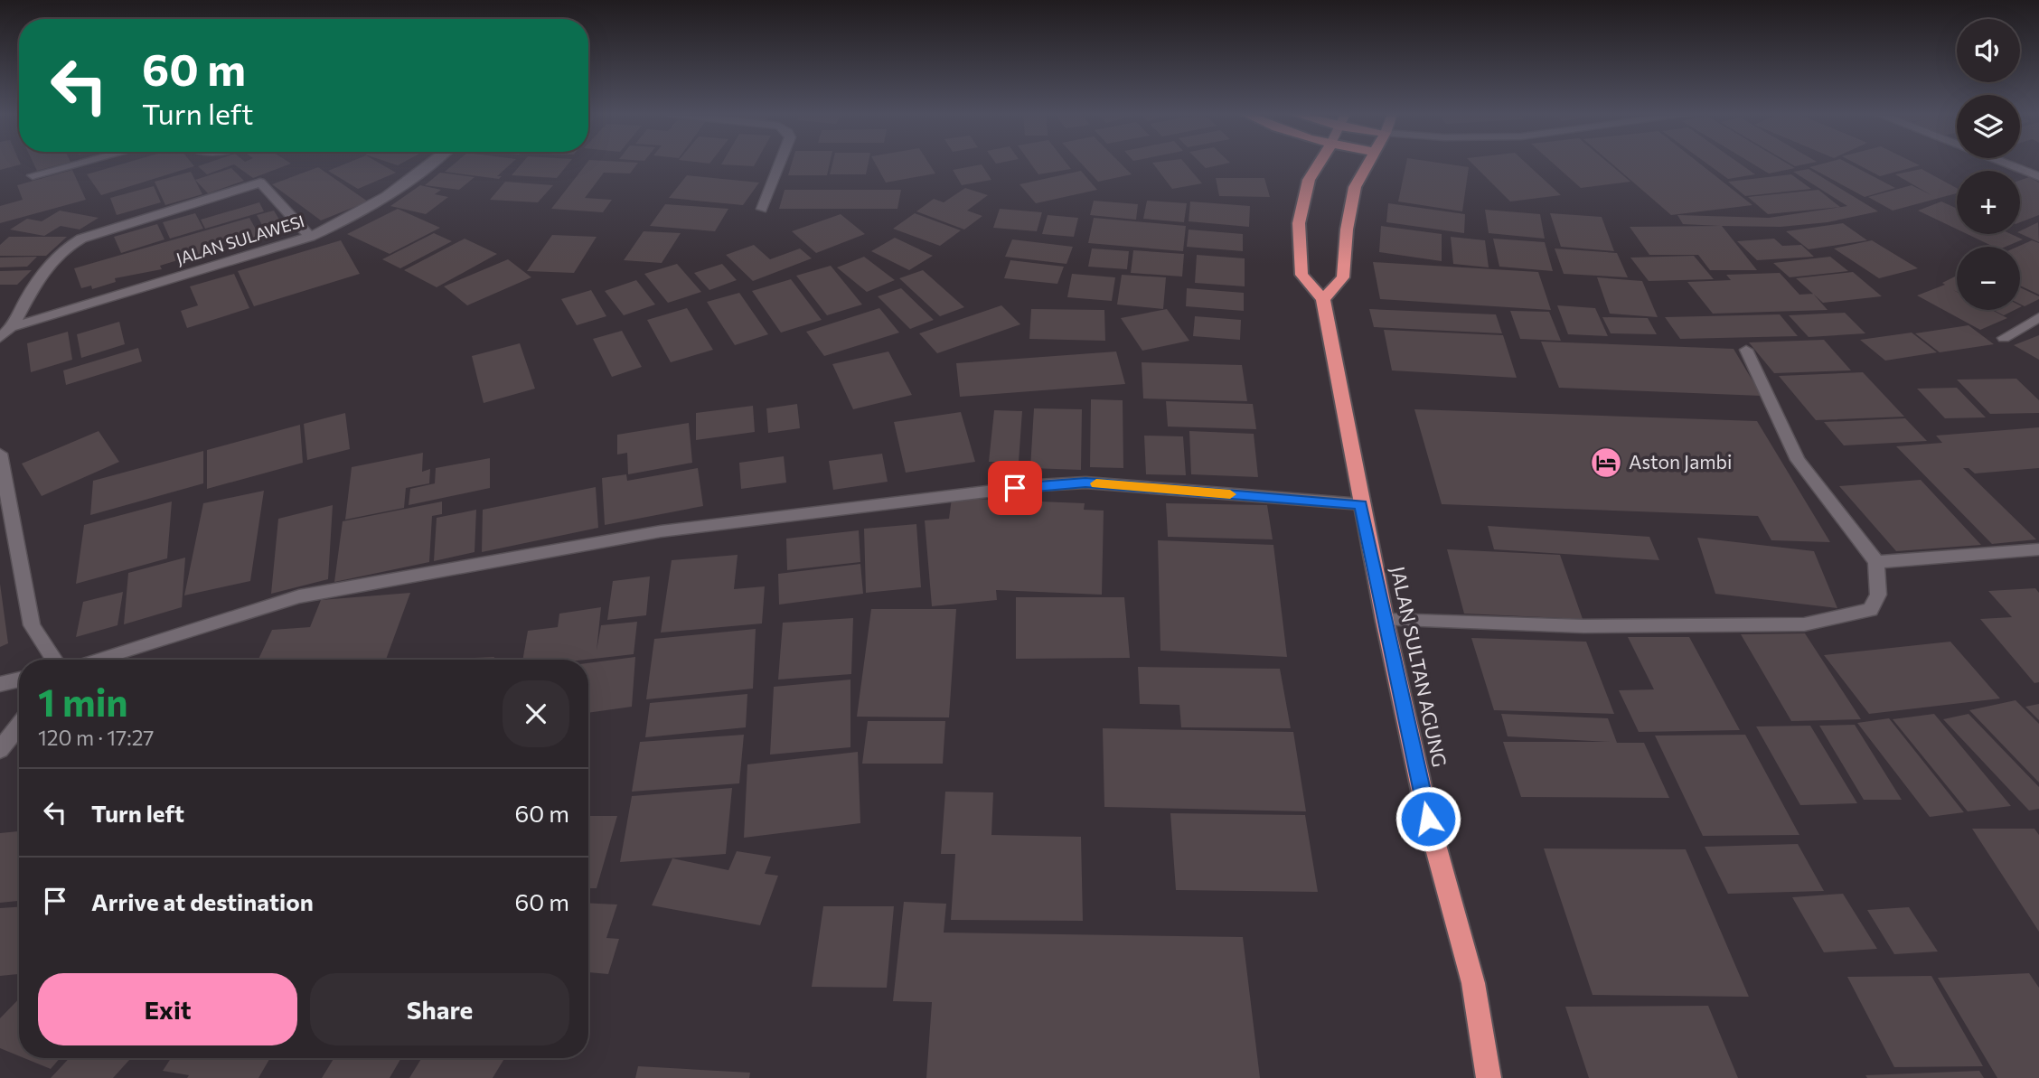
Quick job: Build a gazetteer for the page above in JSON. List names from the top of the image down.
{
  "streets": {
    "highway": ["JALAN SULTAN AGUNG"],
    "street": ["JALAN SULAWESI"]
  },
  "places": {
    "hotel": ["Aston Jambi"]
  },
  "page": {
    "map_buttons": ["+", "−"],
    "turn": ["60 m", "Turn left"],
    "heading": ["1 min", "120 m · 17:27"],
    "list": [
      {
        "name": "Turn left",
        "value": "60 m"
      },
      {
        "name": "Arrive at destination",
        "value": "60 m"
      }
    ],
    "buttons": ["Exit", "Share"]
  }
}
